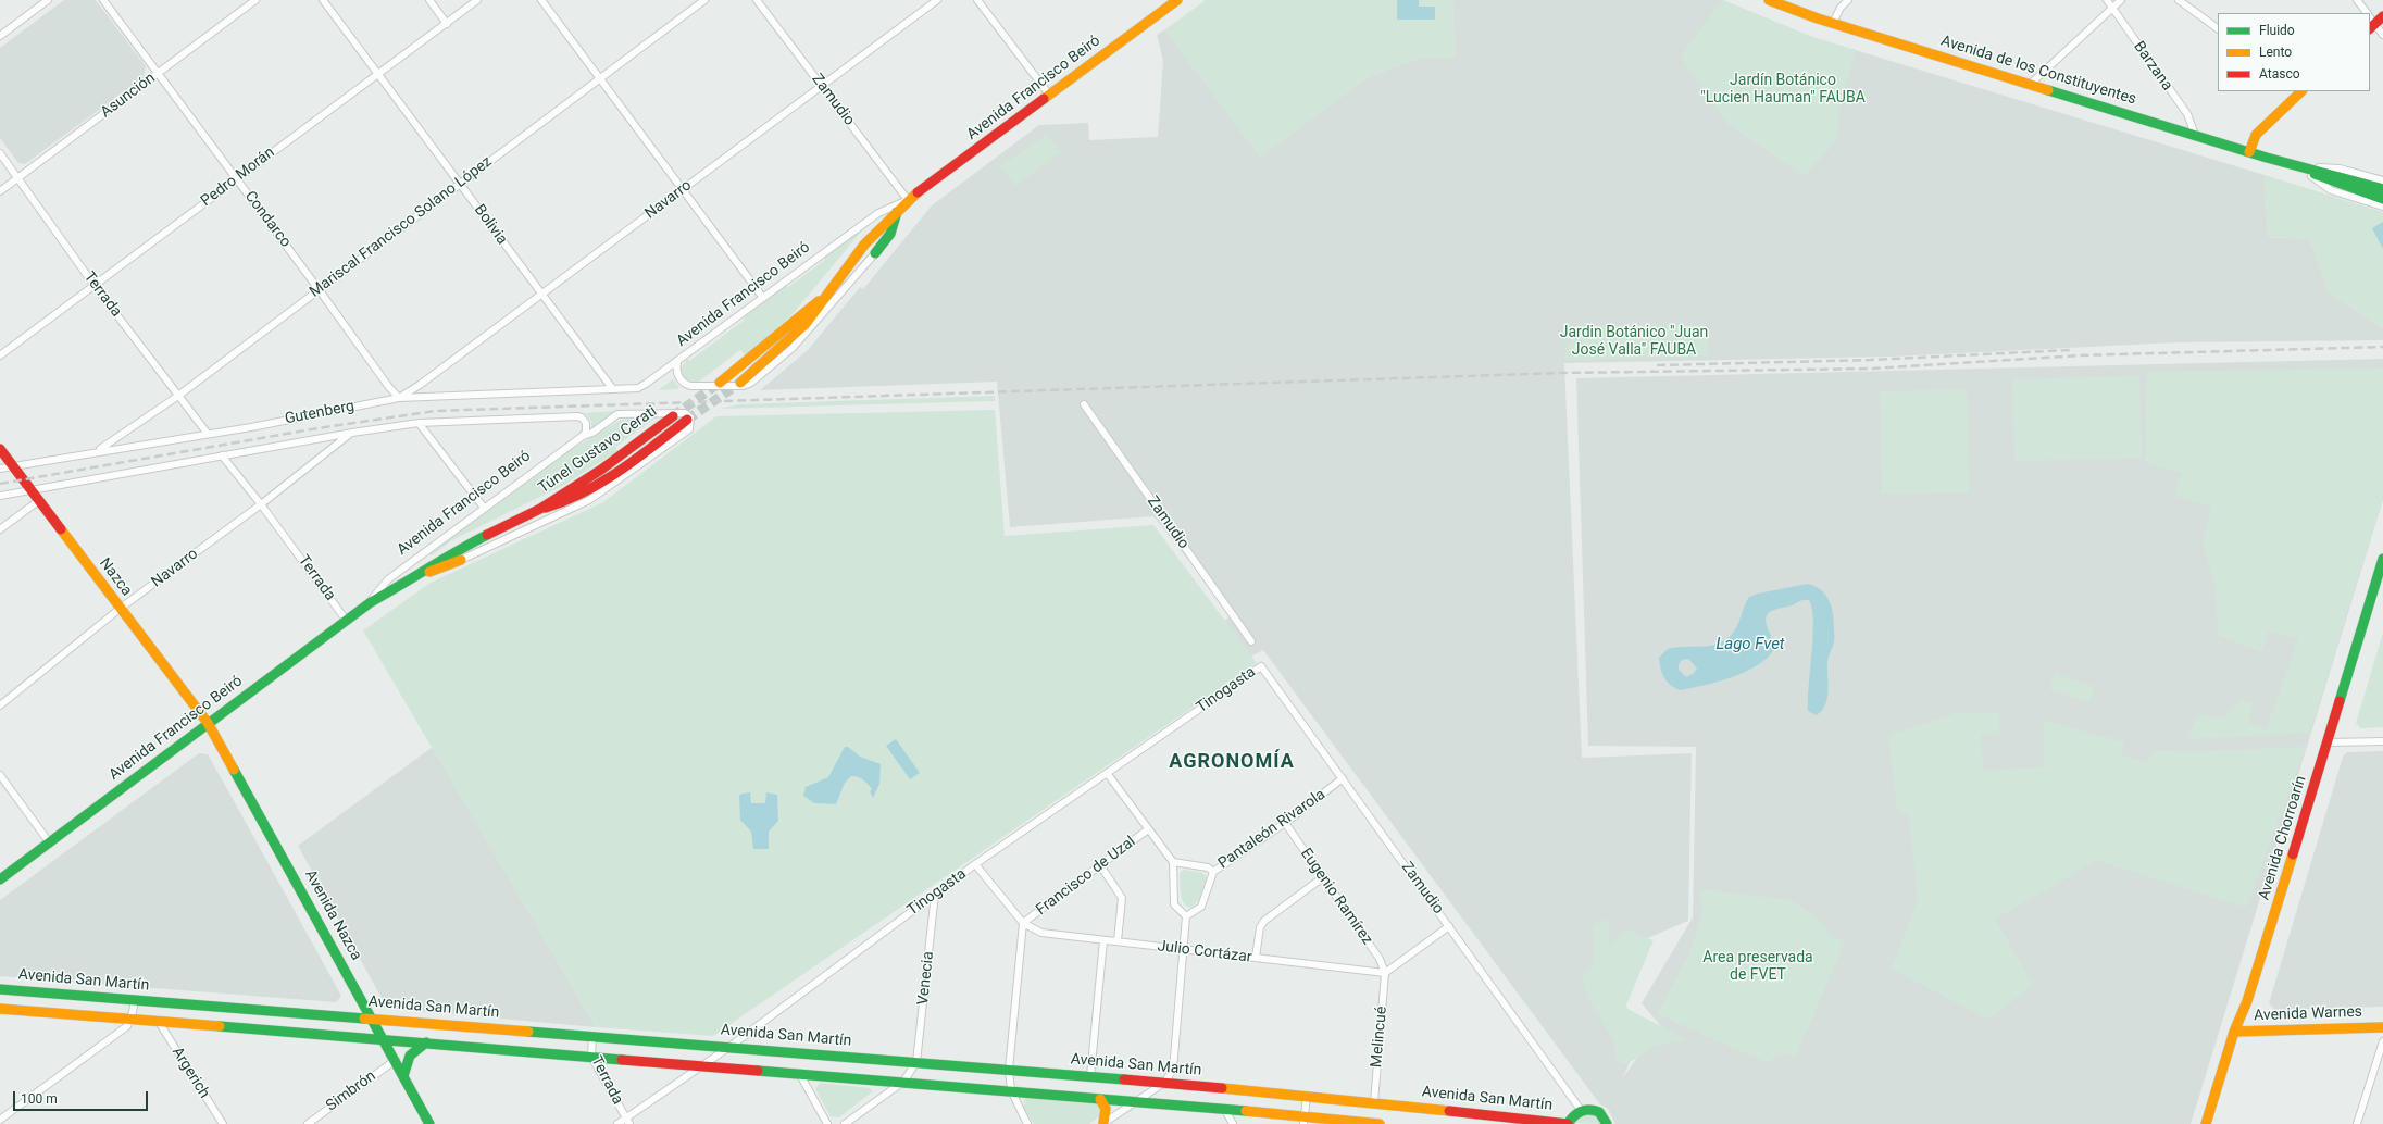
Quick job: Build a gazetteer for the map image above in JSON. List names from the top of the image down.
{
  "streets": {
    "main road": [
      "Avenida de los Constituyentes",
      "Avenida Francisco Beiró",
      "Túnel Gustavo Cerati",
      "Nazca",
      "Avenida Chorroarín",
      "Avenida Nazca",
      "Avenida San Martín",
      "Avenida Warnes"
    ],
    "street": [
      "Barzana",
      "Asunción",
      "Zamudio",
      "Pedro Morán",
      "Navarro",
      "Condarco",
      "Bolivia",
      "Mariscal Francisco Solano López",
      "Terrada",
      "Gutenberg",
      "Tinogasta",
      "Pantaleón Rivarola",
      "Francisco de Uzal",
      "Eugenio Ramírez",
      "Julio Cortázar",
      "Venecia",
      "Melincué",
      "Argerich",
      "Simbrón"
    ]
  },
  "crossings": [
    ["Barzana", "Avenida de los Constituyentes"],
    ["Avenida Francisco Beiró", "Zamudio"],
    ["Avenida Francisco Beiró", "Terrada"],
    ["Avenida Francisco Beiró", "Gutenberg"],
    ["Avenida Francisco Beiró", "Túnel Gustavo Cerati"],
    ["Avenida Francisco Beiró", "Nazca"],
    ["Avenida Francisco Beiró", "Avenida Nazca"],
    ["Asunción", "Condarco"],
    ["Asunción", "Terrada"],
    ["Zamudio", "Navarro"],
    ["Zamudio", "Tinogasta"],
    ["Zamudio", "Pantaleón Rivarola"],
    ["Pedro Morán", "Condarco"],
    ["Pedro Morán", "Bolivia"],
    ["Pedro Morán", "Terrada"],
    ["Navarro", "Condarco"],
    ["Navarro", "Bolivia"],
    ["Navarro", "Terrada"],
    ["Navarro", "Gutenberg"],
    ["Navarro", "Nazca"],
    ["Condarco", "Mariscal Francisco Solano López"],
    ["Condarco", "Gutenberg"],
    ["Bolivia", "Mariscal Francisco Solano López"],
    ["Bolivia", "Gutenberg"],
    ["Mariscal Francisco Solano López", "Terrada"],
    ["Mariscal Francisco Solano López", "Gutenberg"],
    ["Terrada", "Gutenberg"],
    ["Terrada", "Tinogasta"],
    ["Terrada", "Avenida San Martín"],
    ["Gutenberg", "Nazca"],
    ["Nazca", "Avenida Nazca"],
    ["Tinogasta", "Julio Cortázar"],
    ["Tinogasta", "Venecia"],
    ["Tinogasta", "Avenida San Martín"],
    ["Pantaleón Rivarola", "Eugenio Ramírez"],
    ["Avenida Chorroarín", "Avenida Warnes"],
    ["Francisco de Uzal", "Julio Cortázar"],
    ["Eugenio Ramírez", "Julio Cortázar"],
    ["Eugenio Ramírez", "Melincué"],
    ["Avenida Nazca", "Avenida San Martín"],
    ["Avenida Nazca", "Simbrón"],
    ["Julio Cortázar", "Melincué"],
    ["Venecia", "Avenida San Martín"],
    ["Avenida San Martín", "Melincué"]
  ],
  "districts": ["AGRONOMÍA"],
  "water": ["Lago Fvet"],
  "parks": ["Jardín Botánico \"Lucien Hauman\" FAUBA", "Jardin Botánico \"Juan José Valla\" FAUBA", "Area preservada de FVET"],
  "legend": ["Fluido", "Lento", "Atasco"],
  "scale_bar": "100 m"
}
